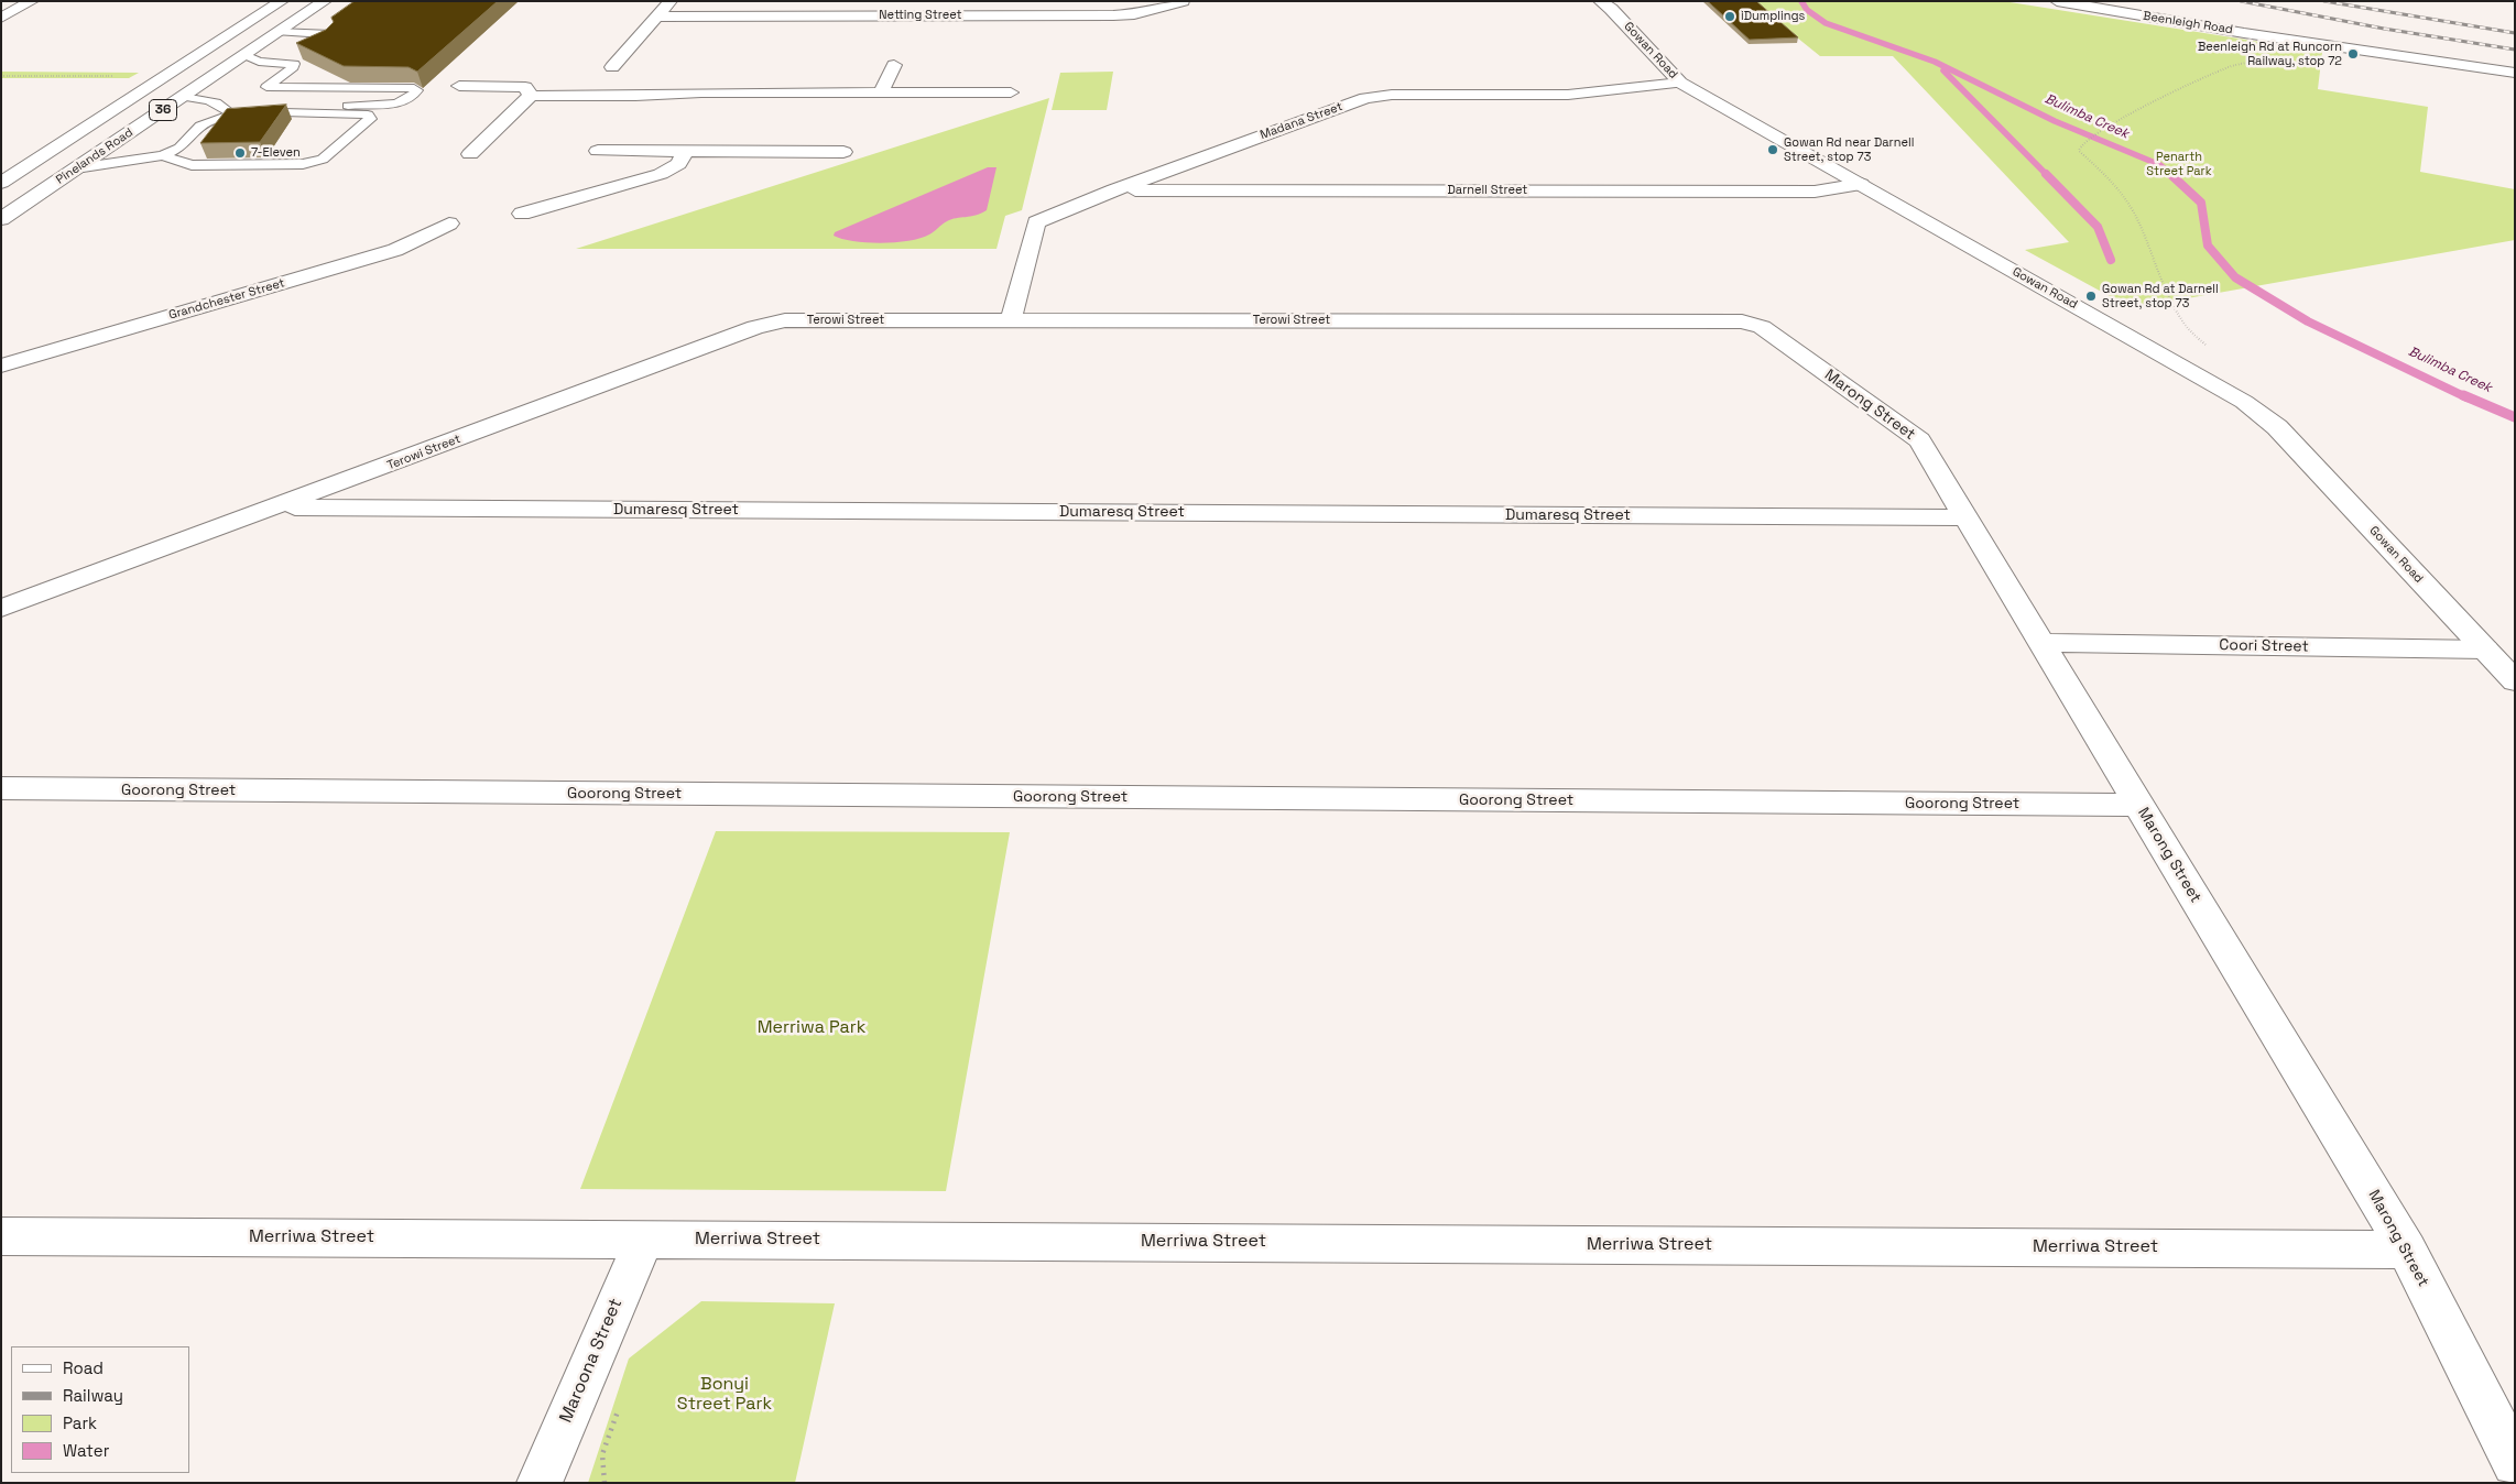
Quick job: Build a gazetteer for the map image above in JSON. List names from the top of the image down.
{
  "streets": {
    "street": [
      "Netting Street",
      "Beenleigh Road",
      "Gowan Road",
      "36",
      "Madana Street",
      "Pinelands Road",
      "Darnell Street",
      "Grandchester Street",
      "Terowi Street",
      "Marong Street",
      "Dumaresq Street",
      "Coori Street",
      "Goorong Street",
      "Merriwa Street",
      "Maroona Street"
    ]
  },
  "crossings": [
    ["Gowan Road", "Madana Street"],
    ["Gowan Road", "Darnell Street"],
    ["Gowan Road", "Coori Street"],
    ["Madana Street", "Darnell Street"],
    ["Madana Street", "Terowi Street"],
    ["Terowi Street", "Marong Street"],
    ["Terowi Street", "Dumaresq Street"],
    ["Marong Street", "Dumaresq Street"],
    ["Marong Street", "Coori Street"],
    ["Marong Street", "Goorong Street"],
    ["Marong Street", "Merriwa Street"],
    ["Merriwa Street", "Maroona Street"]
  ],
  "water": ["Bulimba Creek"],
  "parks": ["Penarth Street Park", "Merriwa Park", "Bonyi Street Park"],
  "places": [
    "iDumplings",
    "Beenleigh Rd at Runcorn Railway, stop 72",
    "Gowan Rd near Darnell Street, stop 73",
    "7-Eleven",
    "Gowan Rd at Darnell Street, stop 73"
  ],
  "legend": [
    "Road",
    "Railway",
    "Park",
    "Water"
  ]
}
